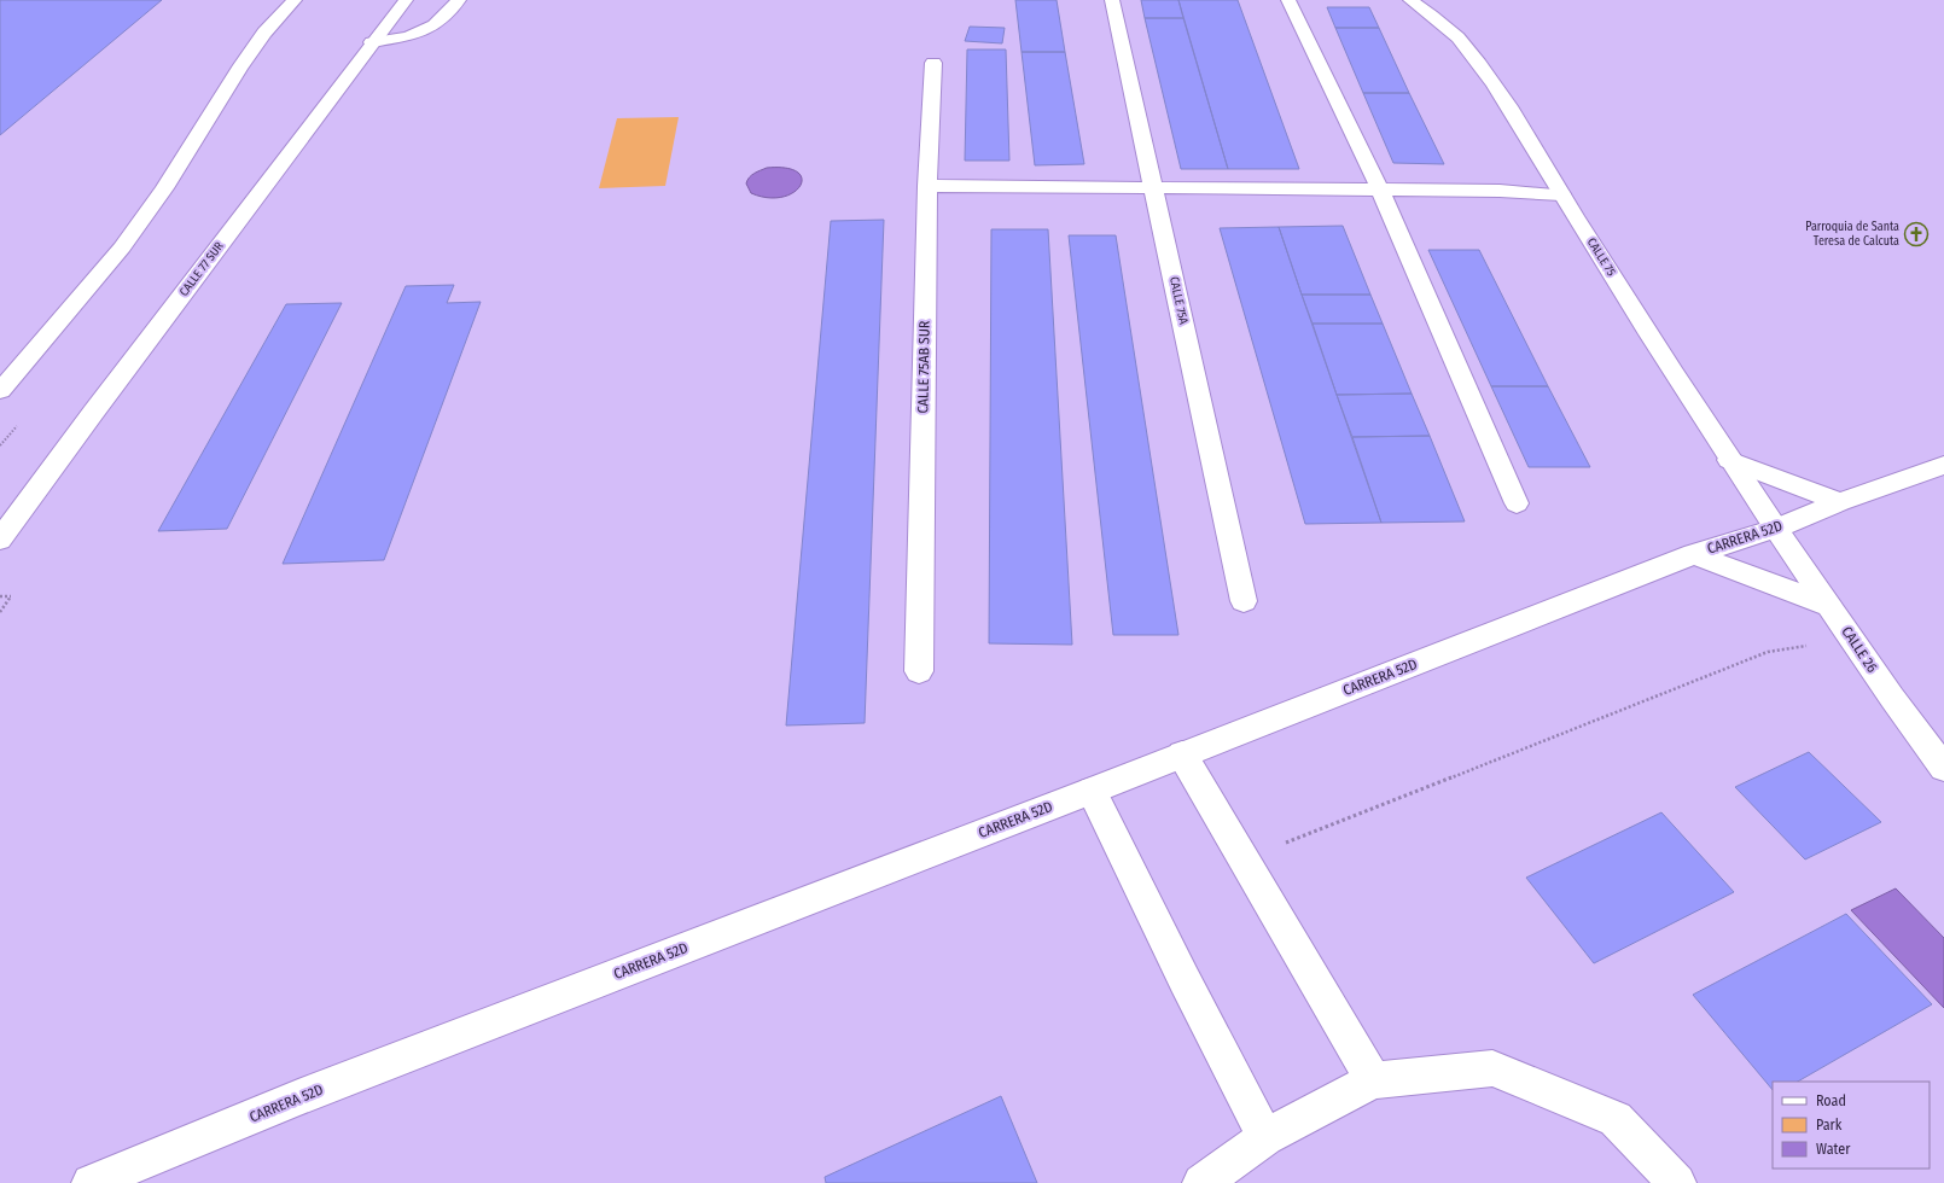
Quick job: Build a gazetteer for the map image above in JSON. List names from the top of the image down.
{
  "streets": {
    "street": [
      "CALLE 75",
      "CALLE 77 SUR",
      "CALLE 75A",
      "CALLE 75AB SUR",
      "CARRERA 52D",
      "CALLE 26"
    ]
  },
  "crossings": [
    ["CALLE 75", "CARRERA 52D"],
    ["CALLE 75", "CALLE 26"],
    ["CARRERA 52D", "CALLE 26"]
  ],
  "places": {
    "church": ["Parroquia de Santa Teresa de Calcuta"]
  },
  "legend": ["Road", "Park", "Water"]
}
